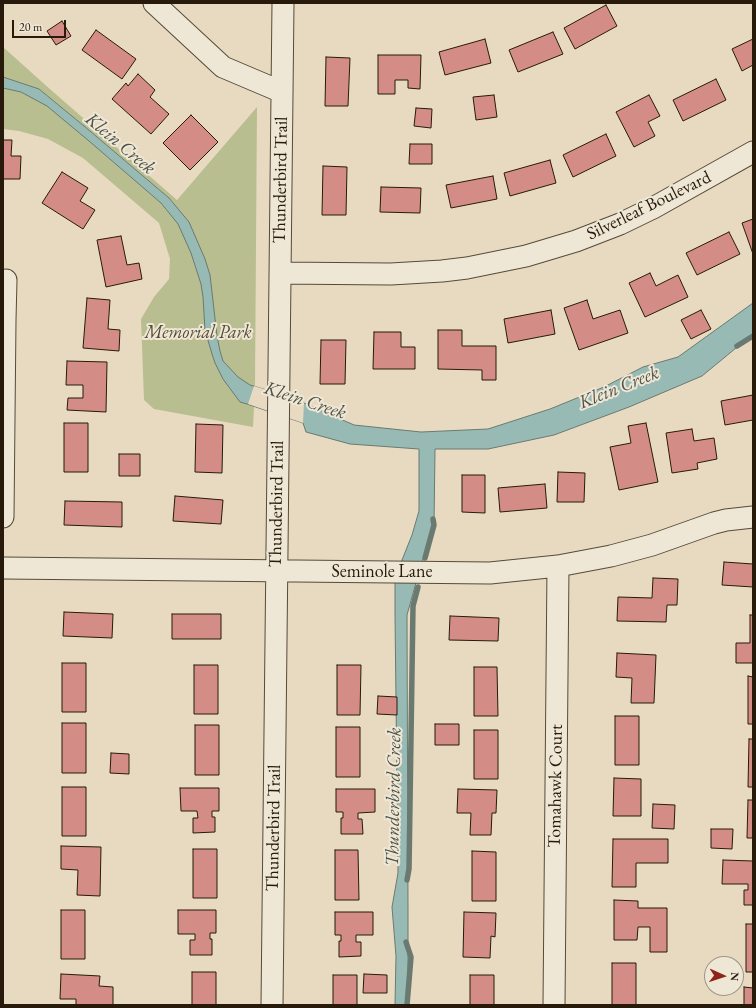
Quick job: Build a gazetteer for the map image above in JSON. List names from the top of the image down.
{
  "streets": {
    "street": [
      "Thunderbird Trail",
      "Silverleaf Boulevard",
      "Seminole Lane",
      "Tomahawk Court"
    ]
  },
  "crossings": [
    ["Thunderbird Trail", "Silverleaf Boulevard"],
    ["Thunderbird Trail", "Seminole Lane"],
    ["Seminole Lane", "Tomahawk Court"]
  ],
  "water": ["Klein Creek", "Thunderbird Creek"],
  "parks": ["Memorial Park"],
  "scale_bar": "20 m",
  "north": "right"
}
